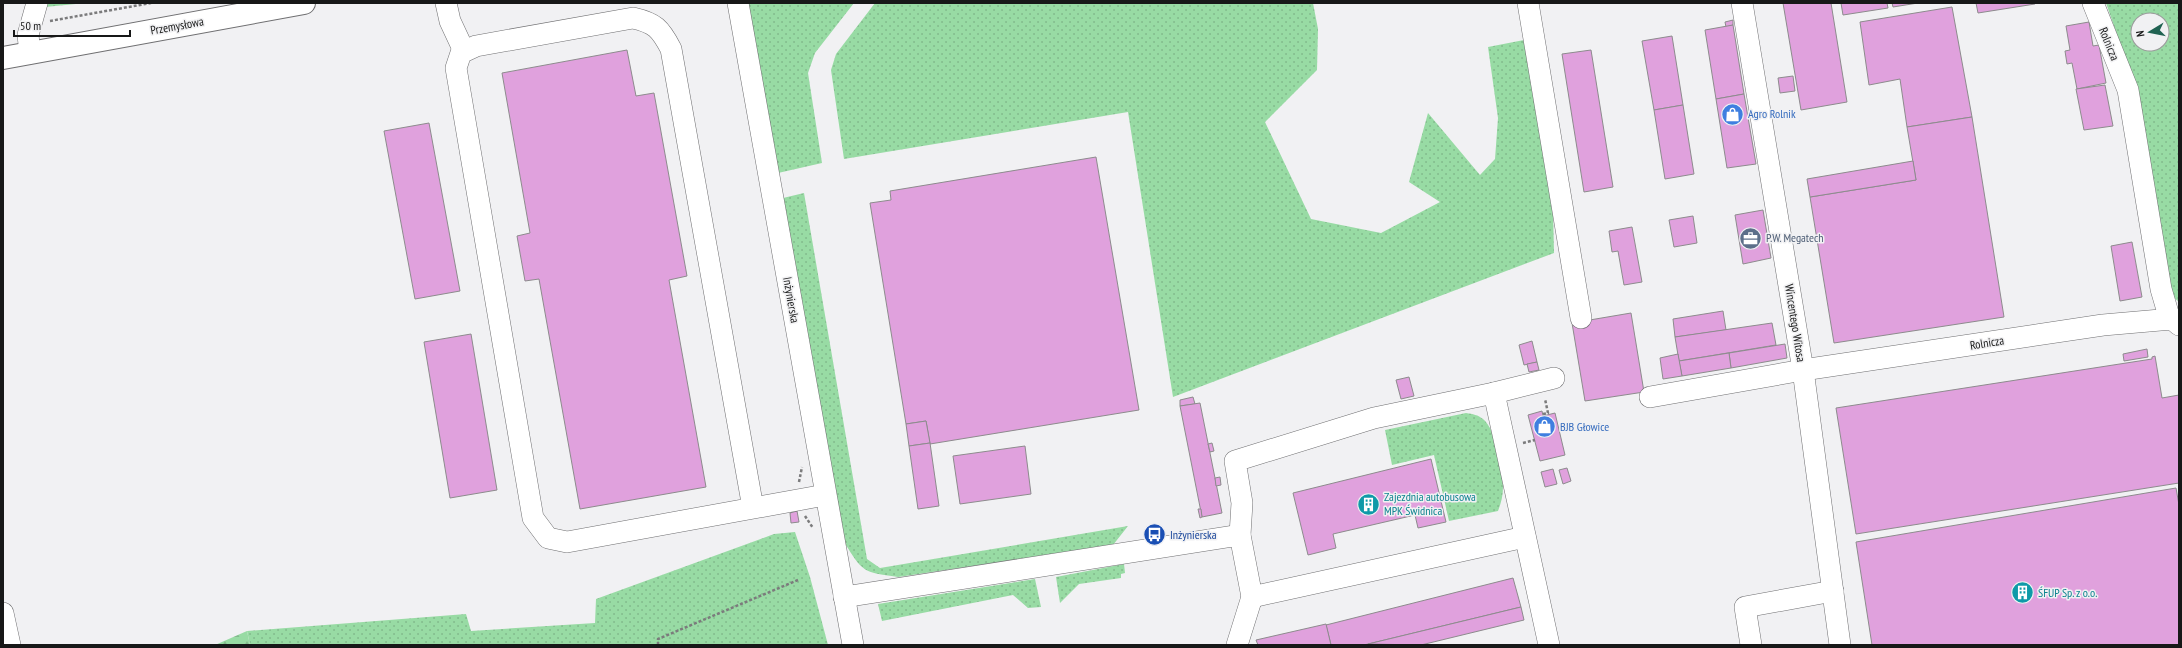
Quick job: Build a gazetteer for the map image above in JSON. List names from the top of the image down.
{
  "streets": {
    "main road": ["Przemysłowa"],
    "street": ["Rolnicza", "Inżynierska", "Wincentego Witosa"]
  },
  "crossings": [
    ["Rolnicza", "Wincentego Witosa"]
  ],
  "places": {
    "shop": ["Agro Rolnik", "BJB Głowice"],
    "office": ["P.W. Megatech"],
    "building": ["Zajezdnia autobusowa MPK Świdnica", "ŚFUP Sp. z o.o."],
    "bus stop": ["Inżynierska"]
  },
  "scale_bar": "50 m",
  "north": "left"
}
